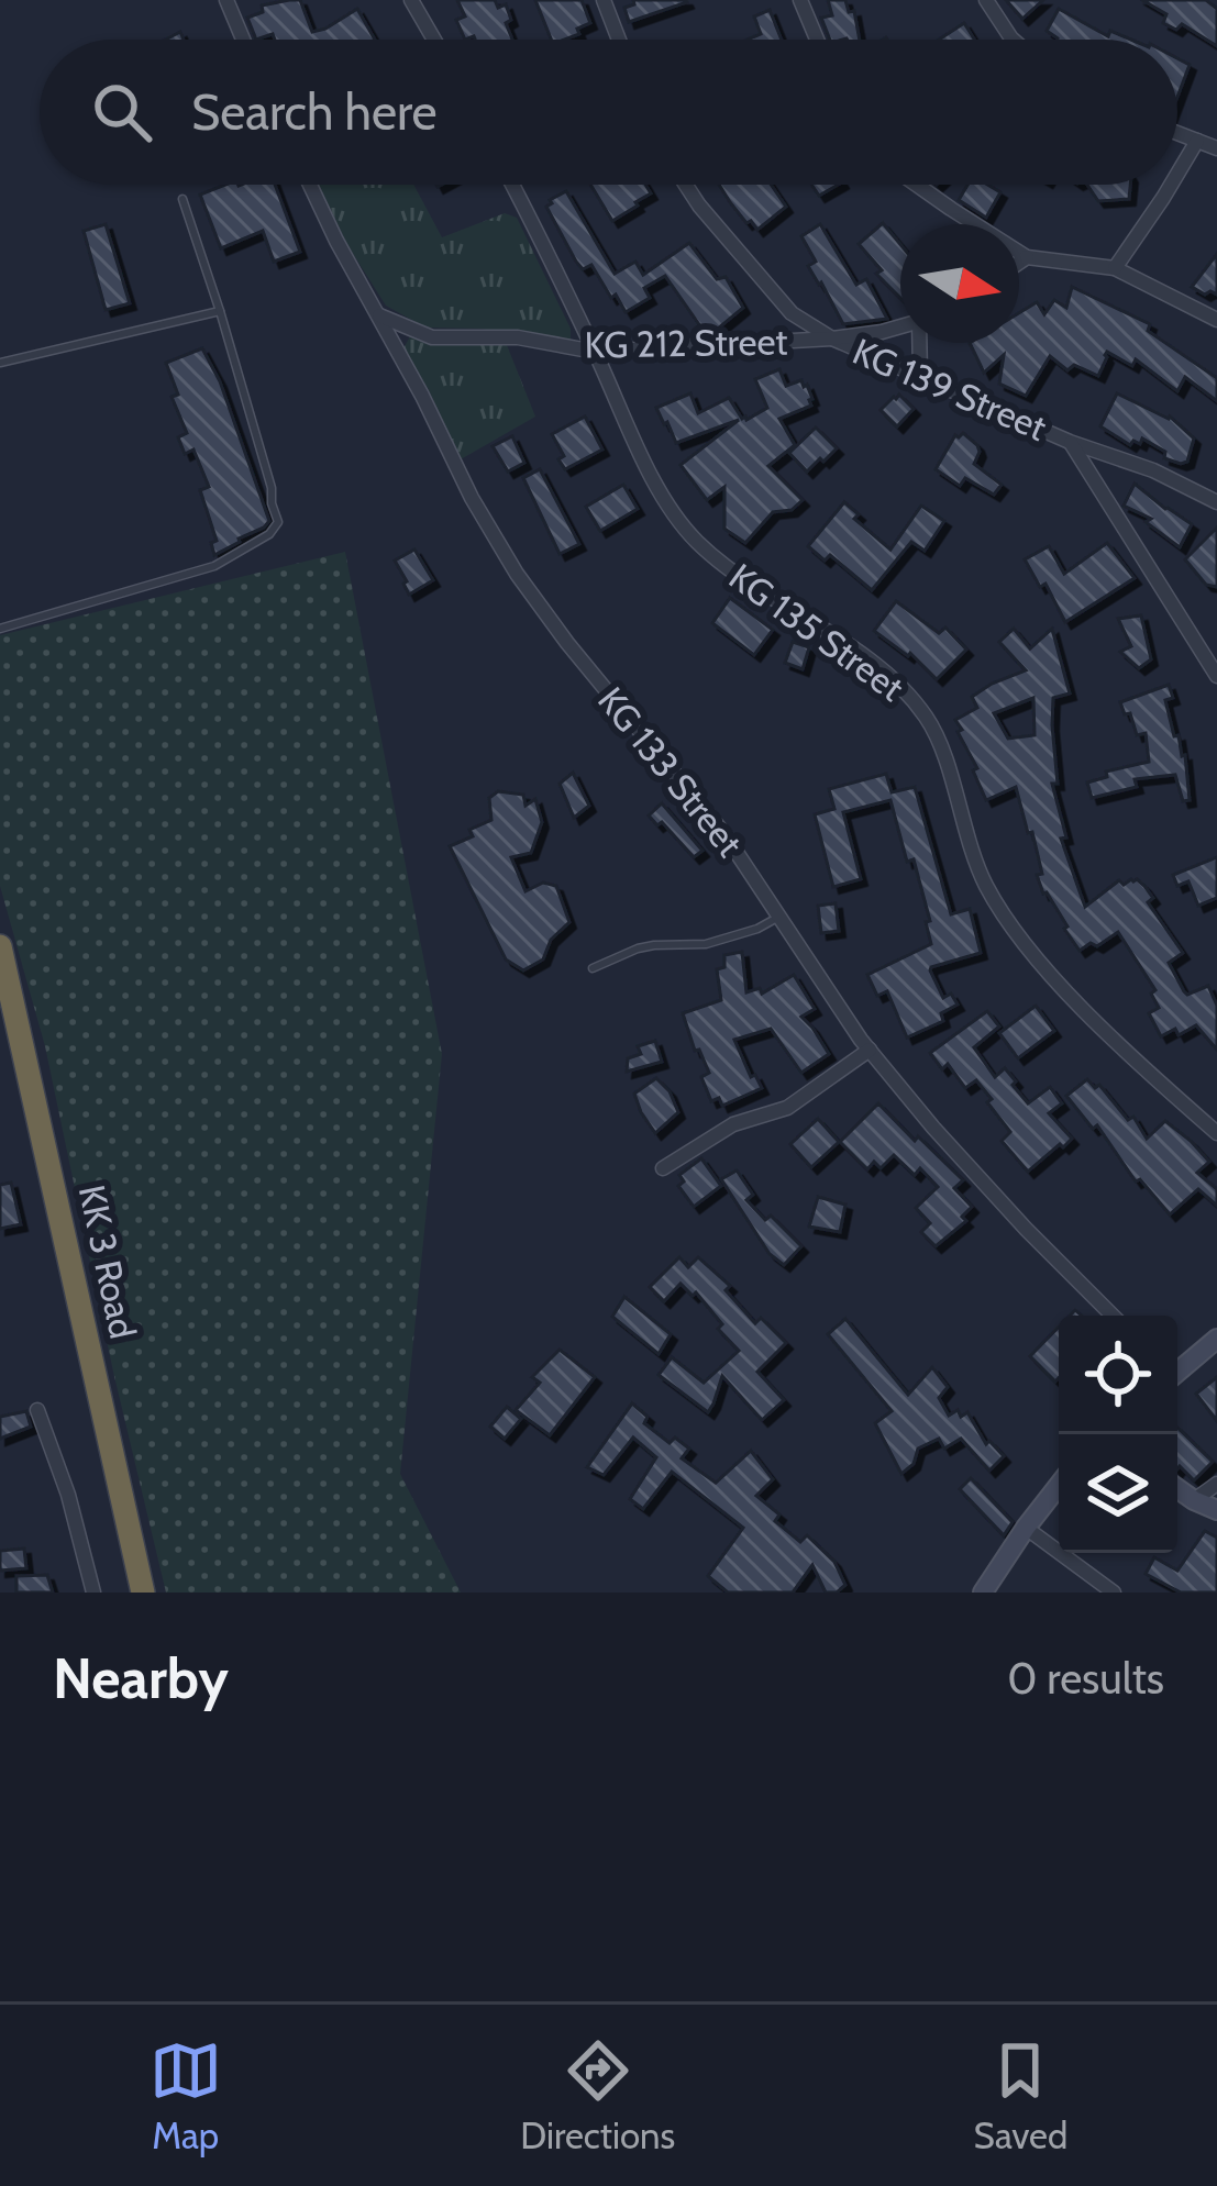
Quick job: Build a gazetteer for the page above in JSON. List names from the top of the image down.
{
  "streets": {
    "highway": ["KK 3 Road"],
    "street": [
      "KG 212 Street",
      "KG 139 Street",
      "KG 135 Street",
      "KG 133 Street"
    ]
  },
  "crossings": [
    ["KG 212 Street", "KG 139 Street"],
    ["KG 212 Street", "KG 135 Street"],
    ["KG 212 Street", "KG 133 Street"]
  ],
  "north": "right",
  "page": {
    "search": "Search here",
    "heading": ["Nearby", "0 results"],
    "nav": ["Map", "Directions", "Saved"]
  }
}
